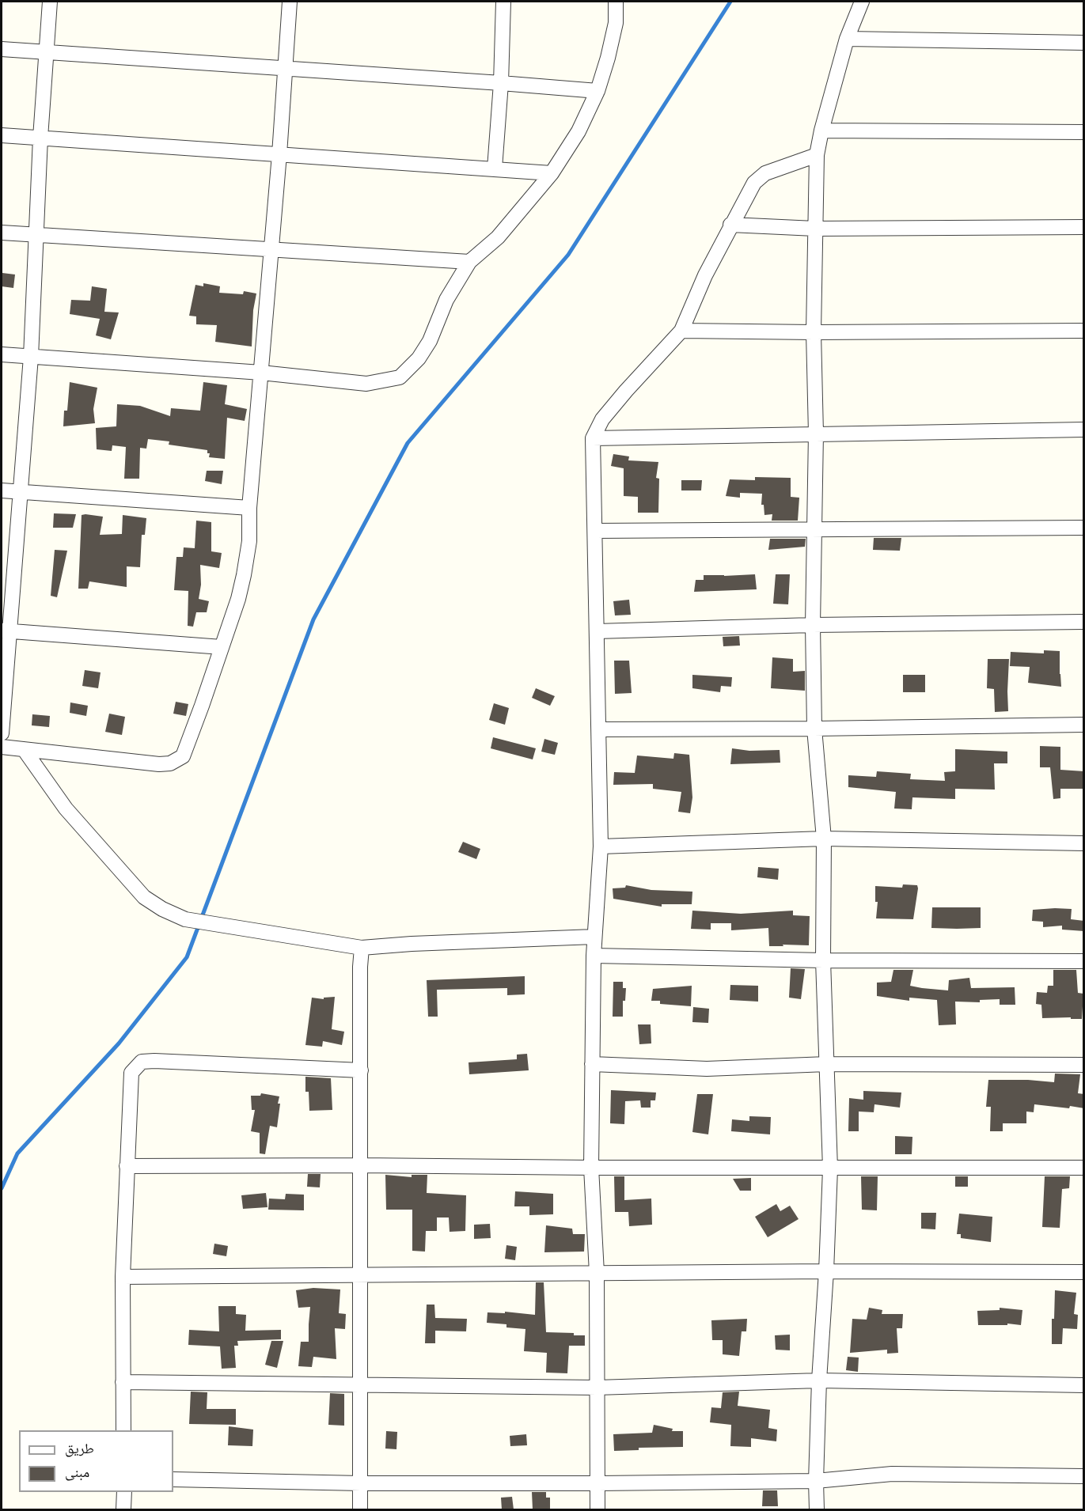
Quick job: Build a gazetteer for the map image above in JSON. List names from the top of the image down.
{
  "legend": ["طريق", "مبنى"]
}
